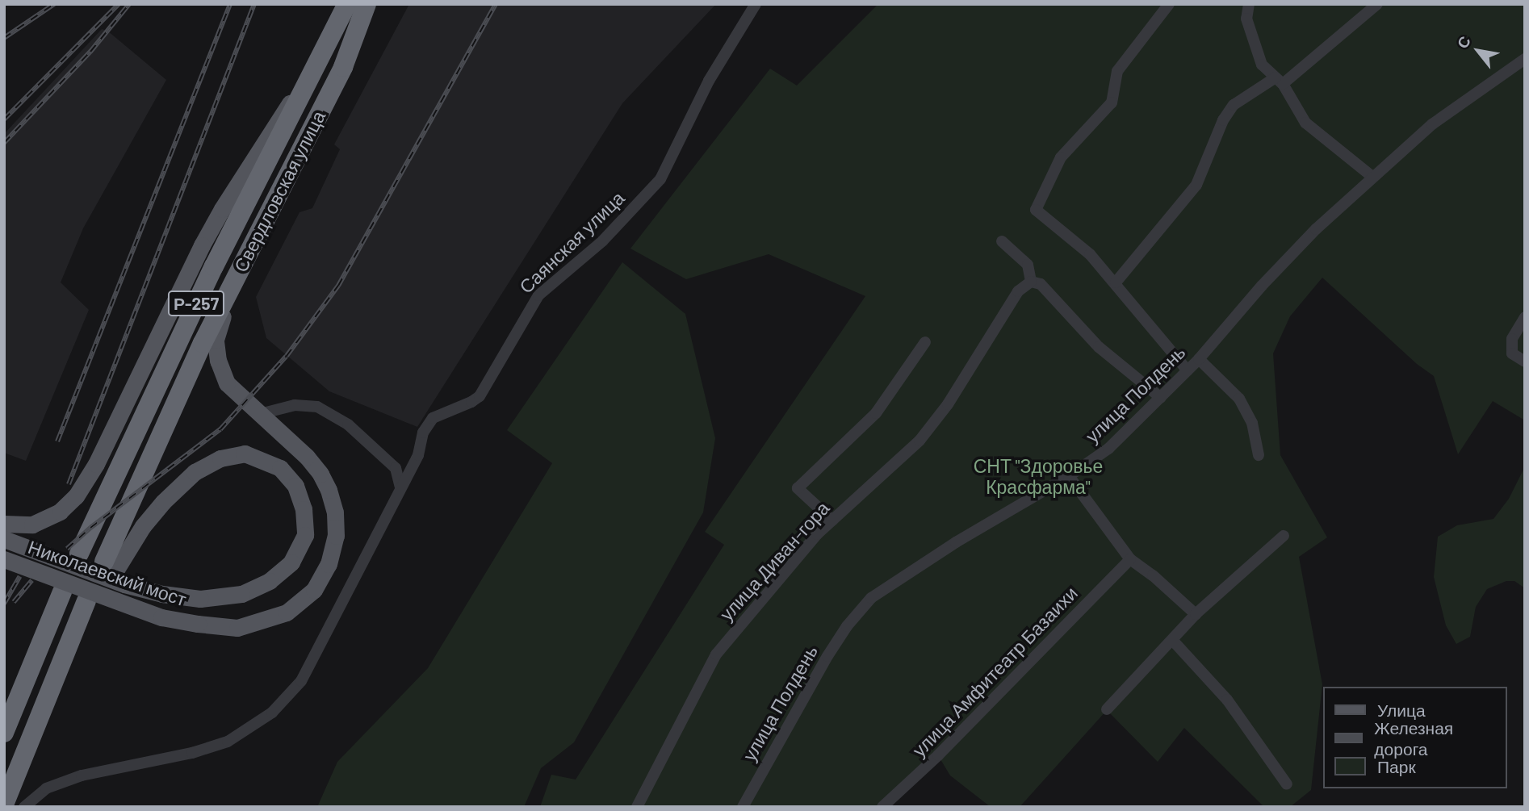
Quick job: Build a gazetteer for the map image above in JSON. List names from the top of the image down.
{
  "streets": {
    "highway": ["Свердловская улица", "Р-257"],
    "main road": ["Николаевский мост"],
    "street": [
      "Саянская улица",
      "улица Полдень",
      "улица Диван-гора",
      "улица Амфитеатр Базаихи"
    ]
  },
  "crossings": [
    ["Свердловская улица", "Николаевский мост"]
  ],
  "parks": ["СНТ \"Здоровье Красфарма\""],
  "legend": ["Улица", "Железная дорога", "Парк"],
  "north": "top left"
}
